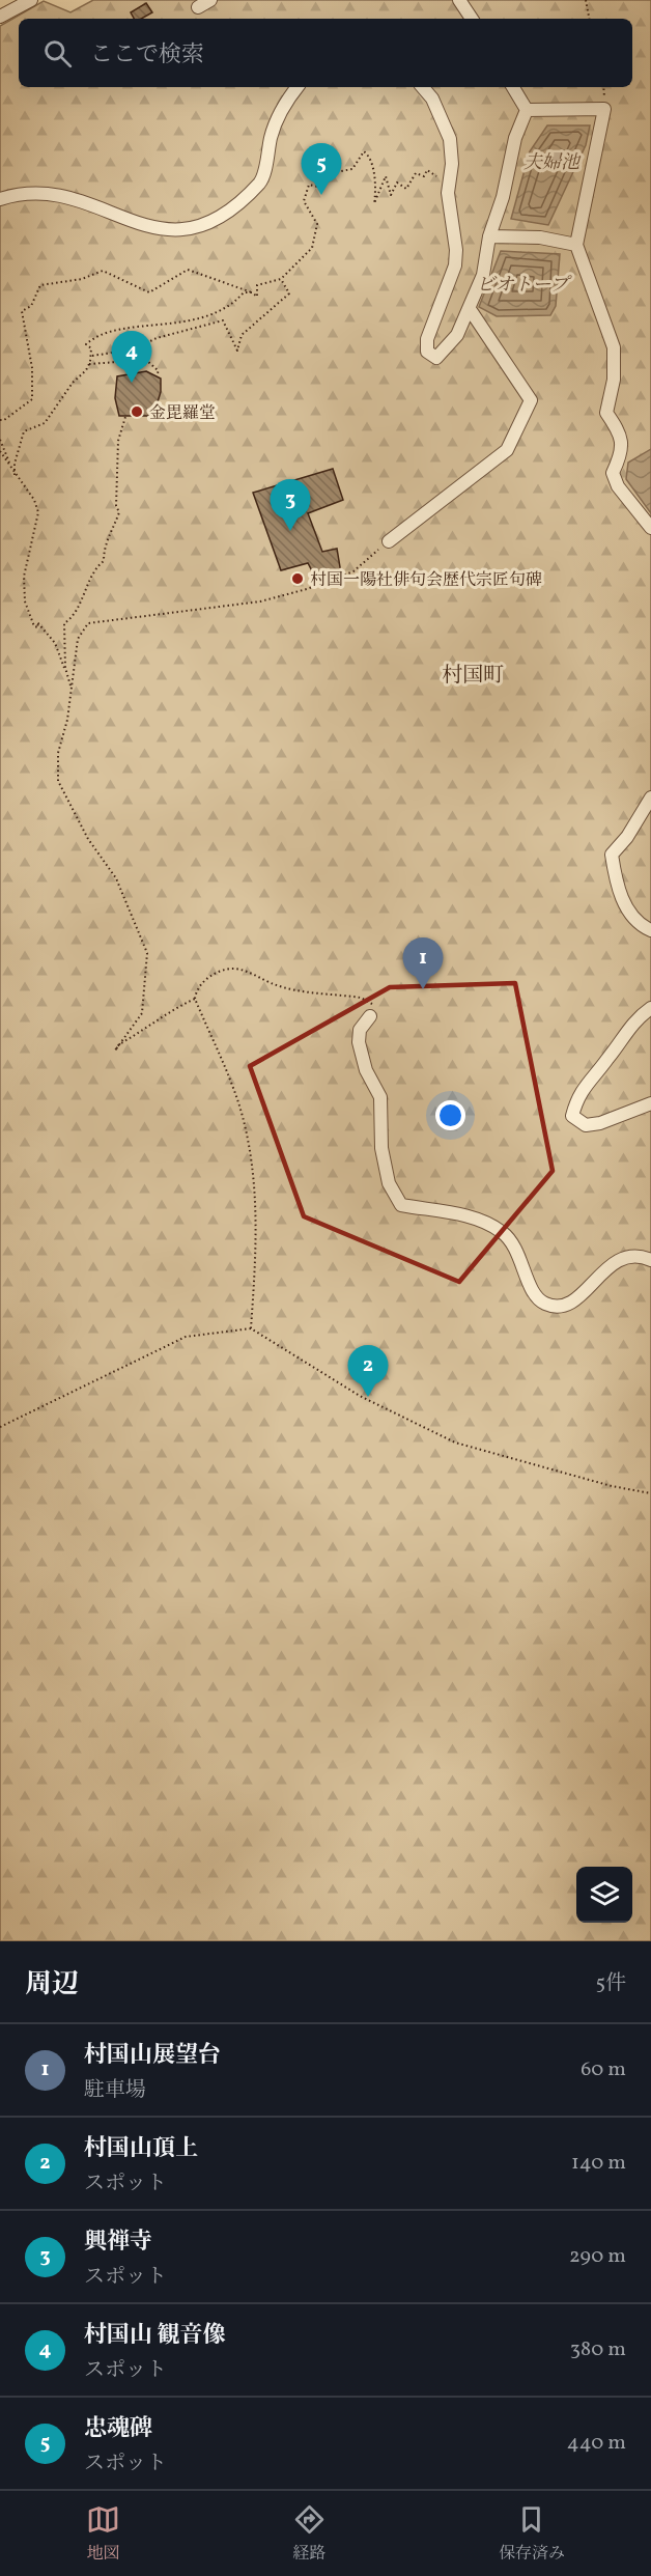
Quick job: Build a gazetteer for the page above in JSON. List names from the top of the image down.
{
  "districts": ["村国町"],
  "water": ["夫婦池", "ビオトープ"],
  "places": ["金毘羅堂", "村国一陽社俳句会歴代宗匠句碑"],
  "page": {
    "search": "ここで検索",
    "pins": [
      "5",
      "4",
      "3",
      "1",
      "2"
    ],
    "heading": ["周辺", "5件"],
    "list": [
      {
        "mark": "1",
        "name": "村国山展望台",
        "note": "駐車場",
        "value": "60 m"
      },
      {
        "mark": "2",
        "name": "村国山頂上",
        "note": "スポット",
        "value": "140 m"
      },
      {
        "mark": "3",
        "name": "興禅寺",
        "note": "スポット",
        "value": "290 m"
      },
      {
        "mark": "4",
        "name": "村国山 観音像",
        "note": "スポット",
        "value": "380 m"
      },
      {
        "mark": "5",
        "name": "忠魂碑",
        "note": "スポット",
        "value": "440 m"
      }
    ],
    "nav": ["地図", "経路", "保存済み"]
  }
}
